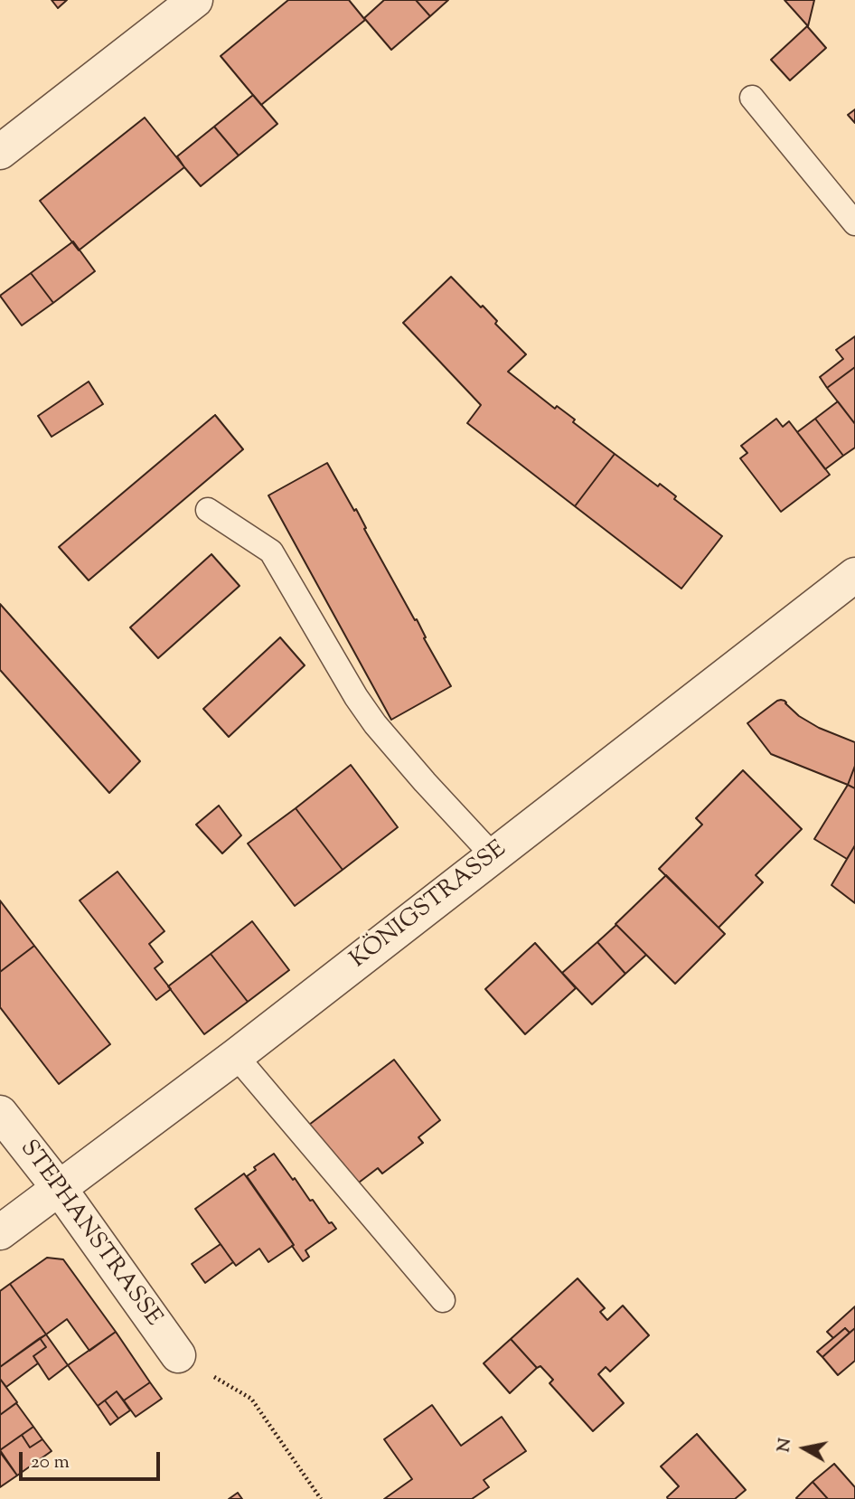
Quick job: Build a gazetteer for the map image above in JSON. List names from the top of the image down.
{
  "streets": {
    "street": ["KÖNIGSTRASSE", "STEPHANSTRASSE"]
  },
  "crossings": [
    ["KÖNIGSTRASSE", "STEPHANSTRASSE"]
  ],
  "scale_bar": "20 m",
  "north": "left"
}
